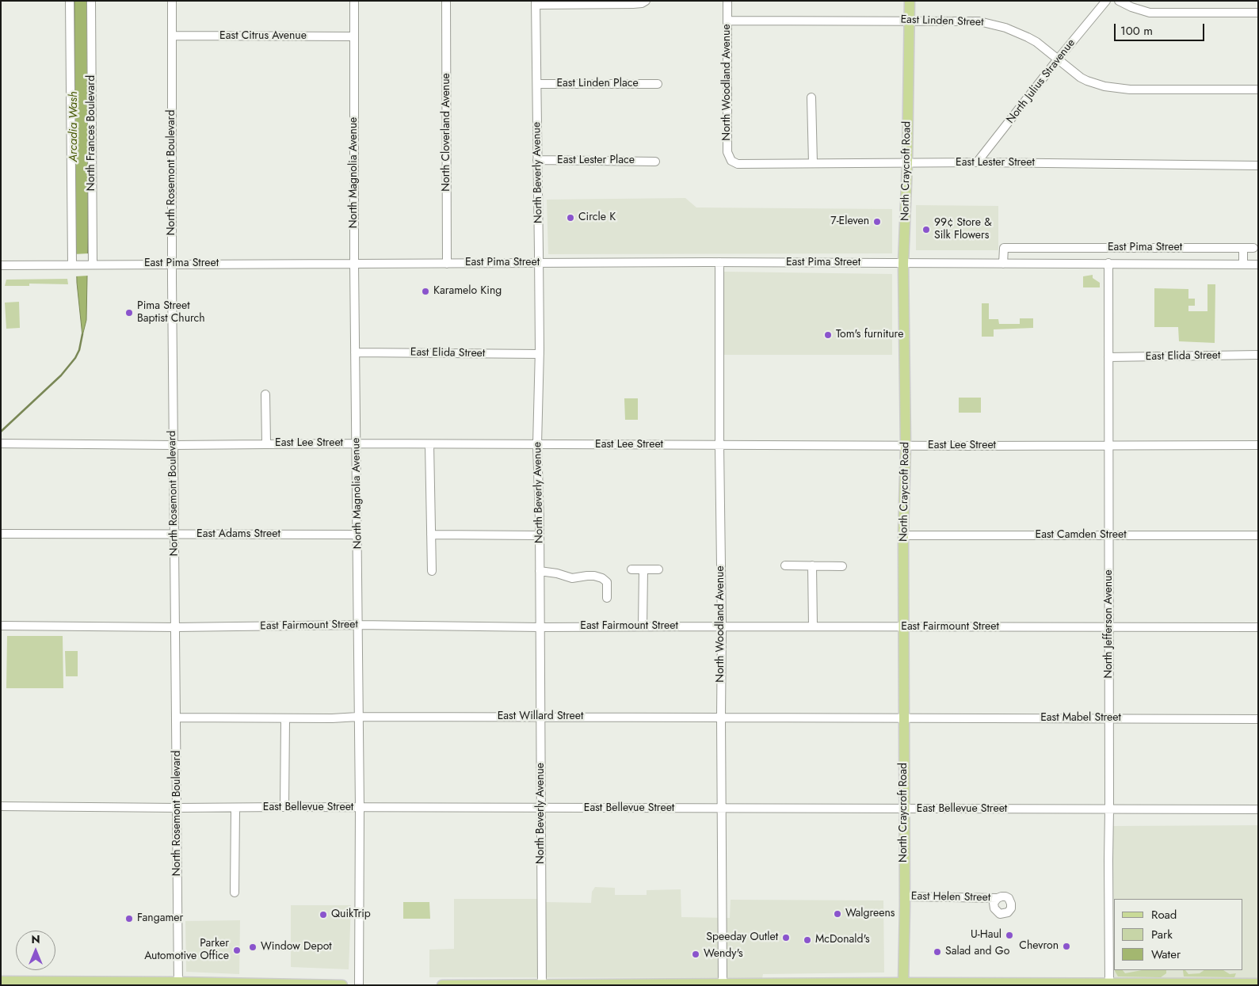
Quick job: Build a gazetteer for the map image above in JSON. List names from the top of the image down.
{
  "streets": {
    "main road": ["North Craycroft Road"],
    "street": [
      "East Linden Street",
      "East Citrus Avenue",
      "North Julius Stravenue",
      "North Woodland Avenue",
      "East Linden Place",
      "North Cloverland Avenue",
      "North Frances Boulevard",
      "East Lester Place",
      "East Lester Street",
      "North Rosemont Boulevard",
      "North Magnolia Avenue",
      "North Beverly Avenue",
      "East Pima Street",
      "East Elida Street",
      "East Lee Street",
      "East Adams Street",
      "East Camden Street",
      "North Jefferson Avenue",
      "East Fairmount Street",
      "East Willard Street",
      "East Mabel Street",
      "East Bellevue Street",
      "East Helen Street"
    ]
  },
  "crossings": [
    ["East Linden Street", "North Julius Stravenue"],
    ["East Linden Street", "North Woodland Avenue"],
    ["East Linden Street", "North Craycroft Road"],
    ["East Citrus Avenue", "North Rosemont Boulevard"],
    ["East Citrus Avenue", "North Magnolia Avenue"],
    ["North Julius Stravenue", "East Lester Street"],
    ["North Woodland Avenue", "East Lester Street"],
    ["North Woodland Avenue", "East Pima Street"],
    ["North Woodland Avenue", "East Lee Street"],
    ["North Woodland Avenue", "East Fairmount Street"],
    ["North Woodland Avenue", "East Willard Street"],
    ["North Woodland Avenue", "East Bellevue Street"],
    ["East Linden Place", "North Beverly Avenue"],
    ["North Cloverland Avenue", "East Pima Street"],
    ["North Frances Boulevard", "East Pima Street"],
    ["East Lester Place", "North Beverly Avenue"],
    ["East Lester Street", "North Craycroft Road"],
    ["North Craycroft Road", "East Pima Street"],
    ["North Craycroft Road", "East Lee Street"],
    ["North Craycroft Road", "East Camden Street"],
    ["North Craycroft Road", "East Fairmount Street"],
    ["North Craycroft Road", "East Willard Street"],
    ["North Craycroft Road", "East Mabel Street"],
    ["North Craycroft Road", "East Bellevue Street"],
    ["North Craycroft Road", "East Helen Street"],
    ["North Rosemont Boulevard", "East Pima Street"],
    ["North Rosemont Boulevard", "East Lee Street"],
    ["North Rosemont Boulevard", "East Adams Street"],
    ["North Rosemont Boulevard", "East Fairmount Street"],
    ["North Rosemont Boulevard", "East Willard Street"],
    ["North Rosemont Boulevard", "East Bellevue Street"],
    ["North Magnolia Avenue", "East Pima Street"],
    ["North Magnolia Avenue", "East Elida Street"],
    ["North Magnolia Avenue", "East Lee Street"],
    ["North Magnolia Avenue", "East Adams Street"],
    ["North Magnolia Avenue", "East Fairmount Street"],
    ["North Magnolia Avenue", "East Willard Street"],
    ["North Magnolia Avenue", "East Bellevue Street"],
    ["North Beverly Avenue", "East Pima Street"],
    ["North Beverly Avenue", "East Elida Street"],
    ["North Beverly Avenue", "East Lee Street"],
    ["North Beverly Avenue", "East Fairmount Street"],
    ["North Beverly Avenue", "East Willard Street"],
    ["North Beverly Avenue", "East Bellevue Street"],
    ["East Pima Street", "North Jefferson Avenue"],
    ["East Elida Street", "North Jefferson Avenue"],
    ["East Lee Street", "North Jefferson Avenue"],
    ["East Camden Street", "North Jefferson Avenue"],
    ["North Jefferson Avenue", "East Fairmount Street"],
    ["North Jefferson Avenue", "East Mabel Street"],
    ["North Jefferson Avenue", "East Bellevue Street"],
    ["East Willard Street", "East Mabel Street"]
  ],
  "water": ["Arcadia Wash"],
  "places": [
    "Circle K",
    "7-Eleven",
    "99¢ Store & Silk Flowers",
    "Karamelo King",
    "Pima Street Baptist Church",
    "Tom's furniture",
    "Walgreens",
    "QuikTrip",
    "Fangamer",
    "U-Haul",
    "Speeday Outlet",
    "McDonald's",
    "Chevron",
    "Window Depot",
    "Parker Automotive Office",
    "Salad and Go",
    "Wendy's"
  ],
  "legend": ["Road", "Park", "Water"],
  "scale_bar": "100 m",
  "north": "top"
}
